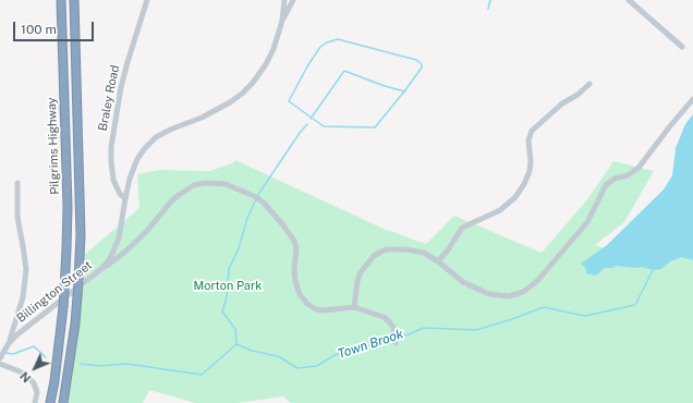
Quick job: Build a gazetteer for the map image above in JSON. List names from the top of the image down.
{
  "streets": {
    "highway": ["Pilgrims Highway"],
    "street": ["Braley Road", "Billington Street"]
  },
  "crossings": [
    ["Braley Road", "Billington Street"]
  ],
  "water": ["Town Brook"],
  "parks": ["Morton Park"],
  "scale_bar": "100 m",
  "north": "bottom left"
}
